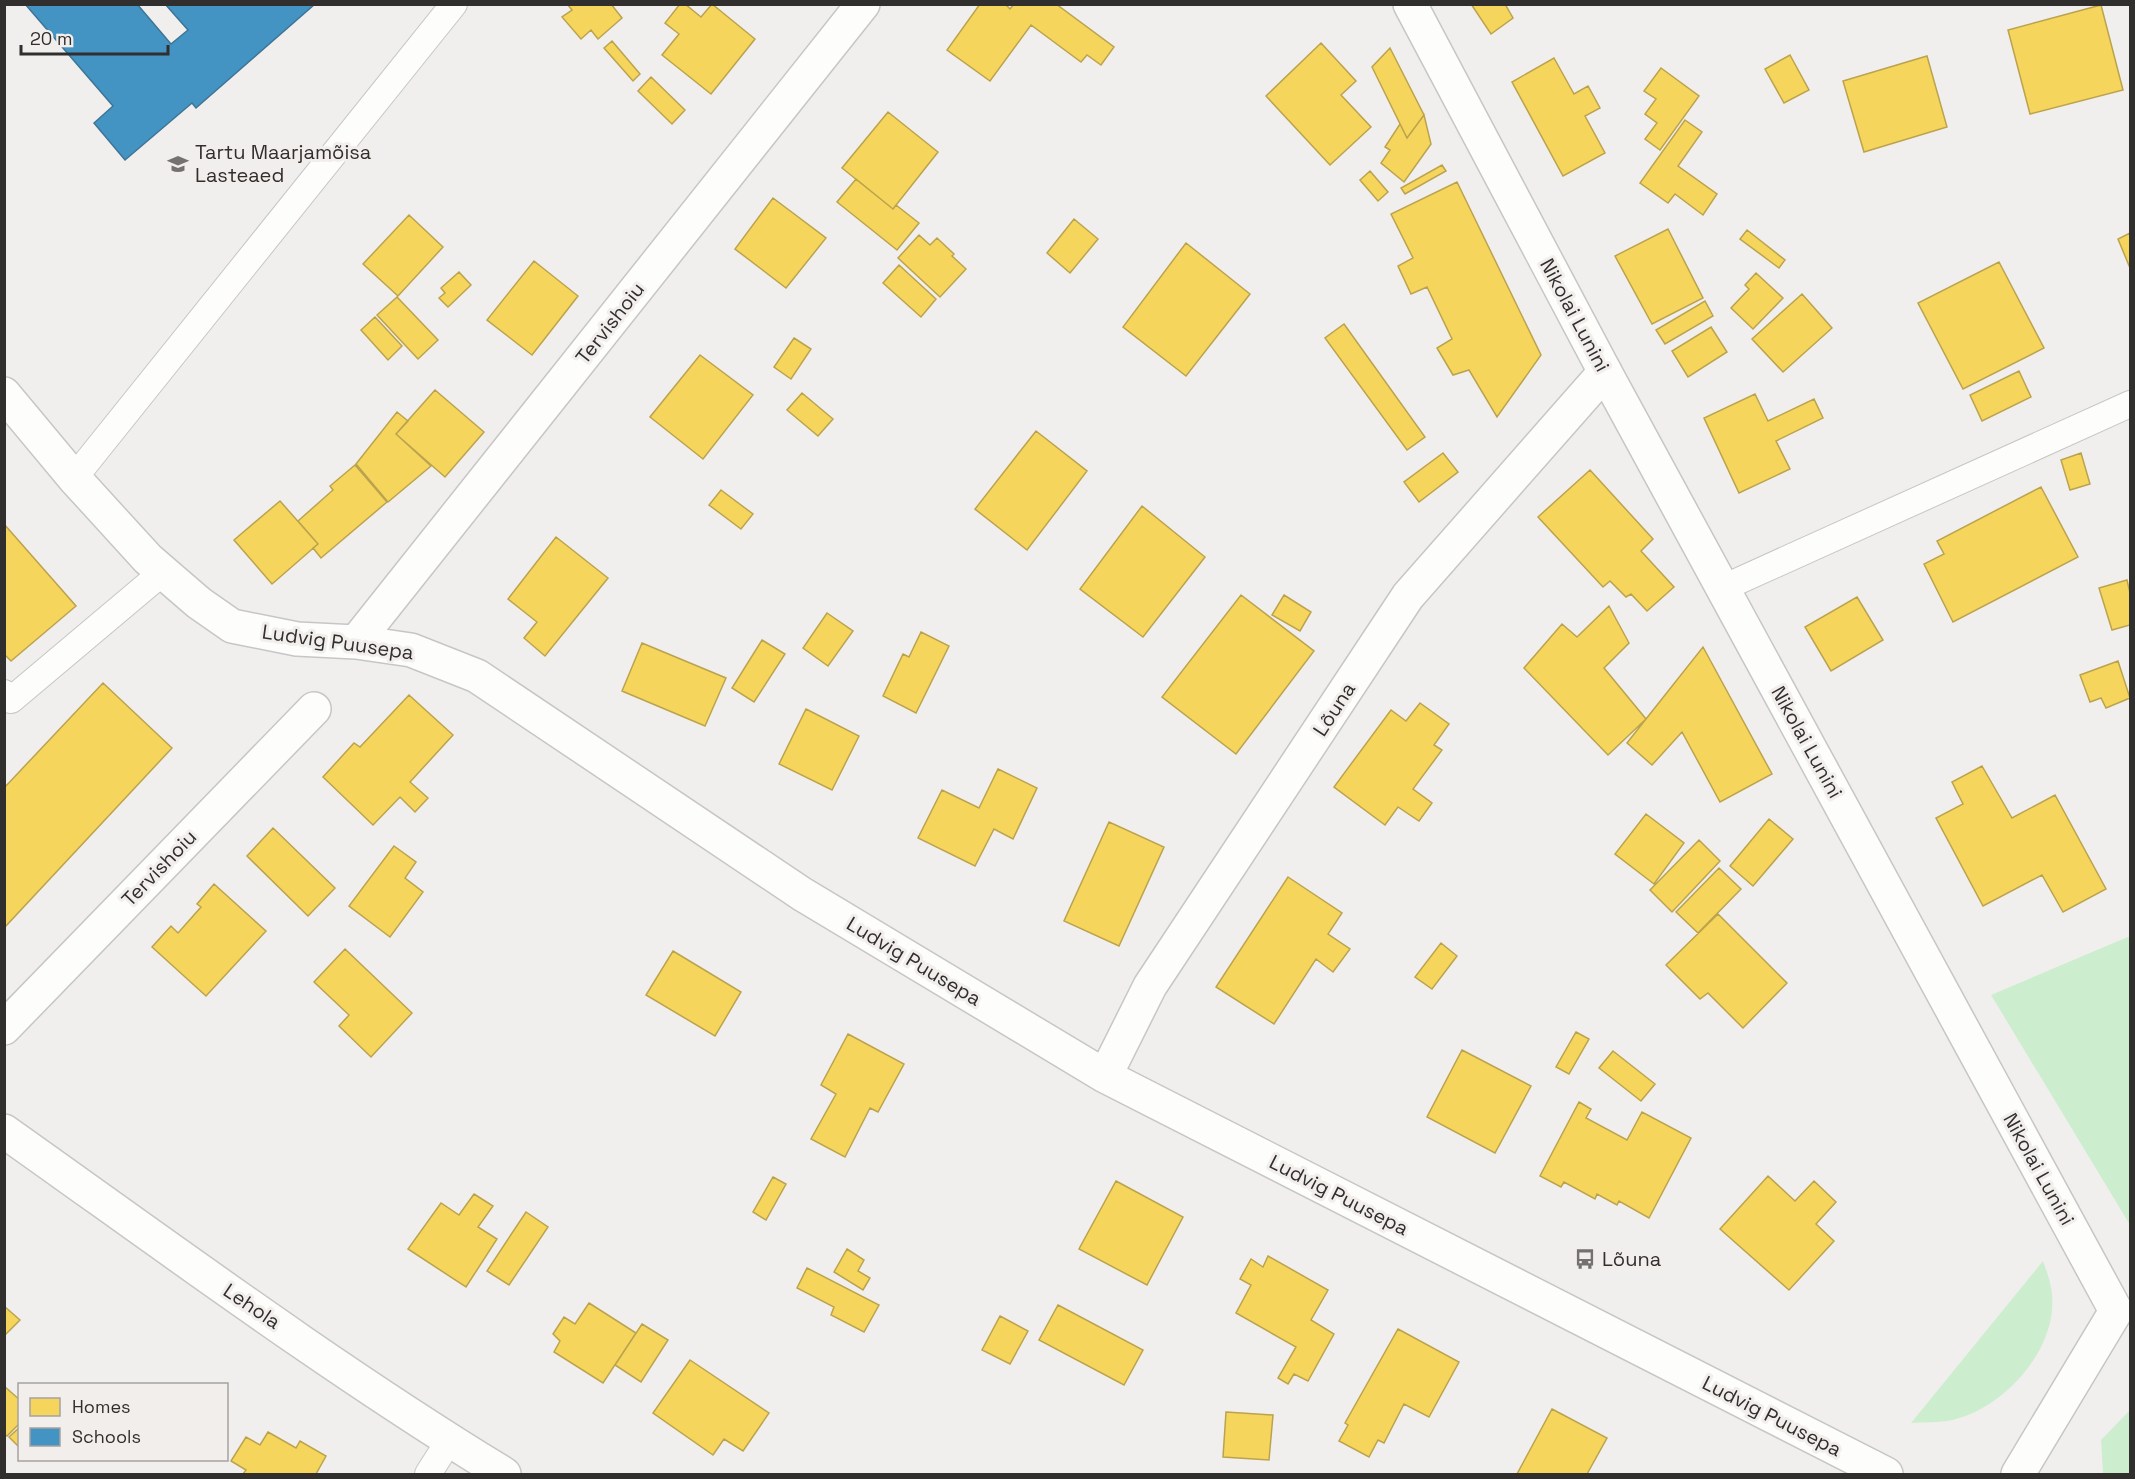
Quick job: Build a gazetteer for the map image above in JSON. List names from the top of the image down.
{
  "streets": {
    "street": [
      "Nikolai Lunini",
      "Tervishoiu",
      "Ludvig Puusepa",
      "Lõuna",
      "Lehola"
    ]
  },
  "crossings": [
    ["Nikolai Lunini", "Lõuna"],
    ["Tervishoiu", "Ludvig Puusepa"],
    ["Ludvig Puusepa", "Lõuna"]
  ],
  "places": {
    "school or university": ["Tartu Maarjamõisa Lasteaed"],
    "bus stop": ["Lõuna"]
  },
  "legend": ["Homes", "Schools"],
  "scale_bar": "20 m"
}
